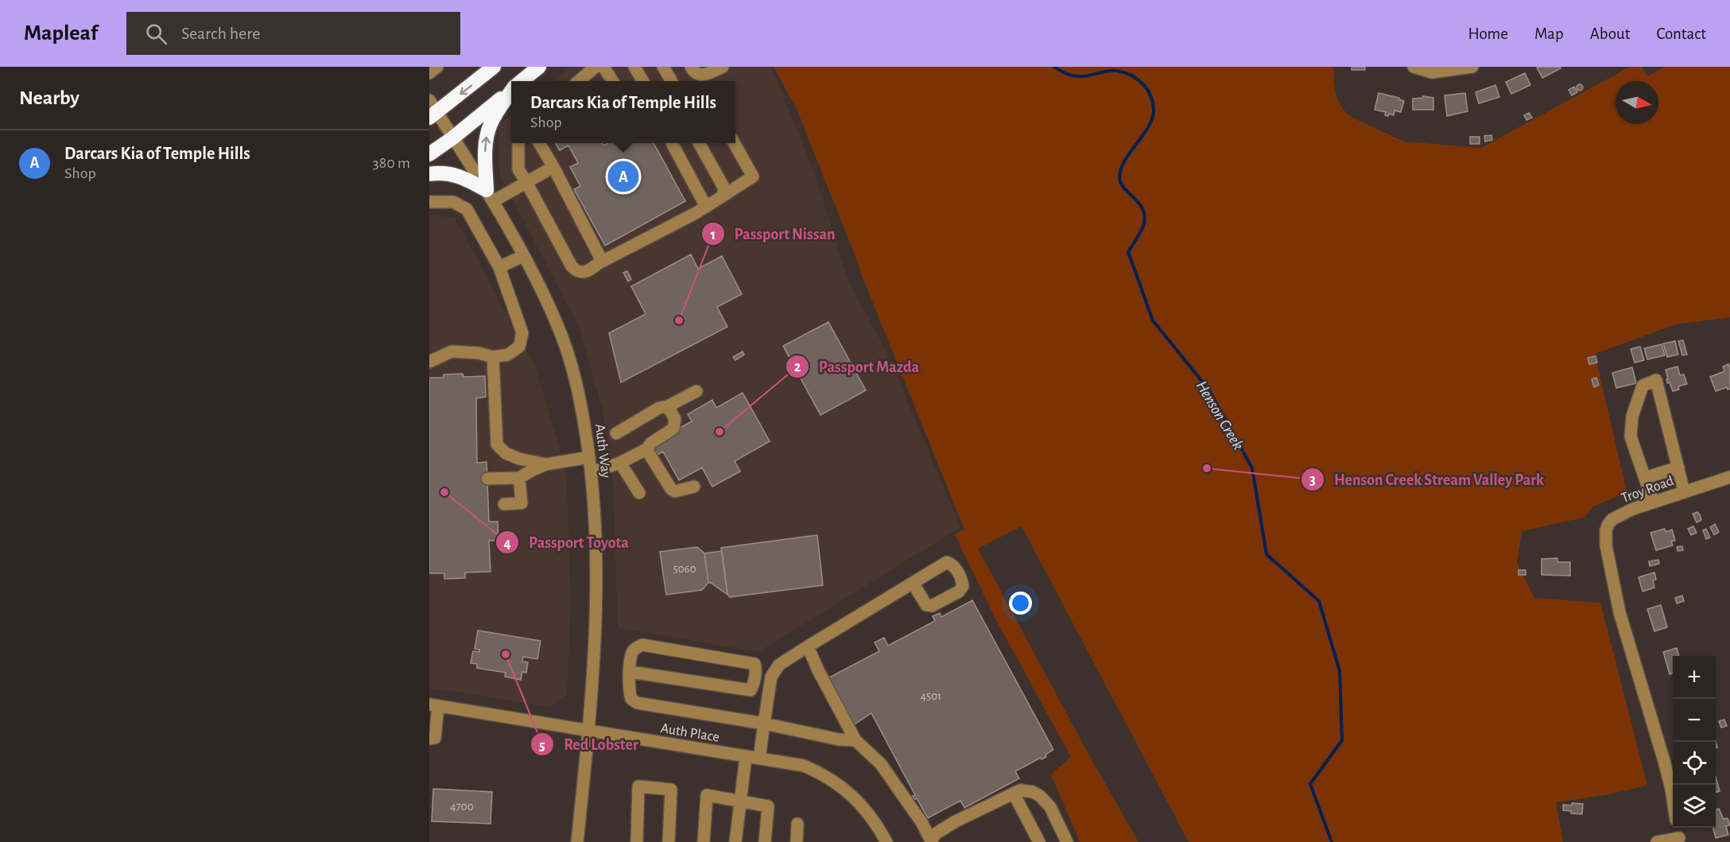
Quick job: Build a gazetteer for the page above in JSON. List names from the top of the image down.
{
  "streets": {
    "street": ["Auth Way", "Troy Road", "Auth Place"]
  },
  "crossings": [
    ["Auth Way", "Auth Place"]
  ],
  "water": ["Henson Creek"],
  "places": [
    "Passport Nissan",
    "Passport Mazda",
    "Henson Creek Stream Valley Park",
    "Passport Toyota",
    "Red Lobster"
  ],
  "house_numbers": ["5060", "4501", "4700"],
  "north": "right",
  "page": {
    "header": "Mapleaf",
    "search": "Search here",
    "nav": [
      "Home",
      "Map",
      "About",
      "Contact"
    ],
    "heading": "Nearby",
    "popup": ["Darcars Kia of Temple Hills", "Shop"],
    "list": [
      {
        "mark": "A",
        "name": "Darcars Kia of Temple Hills",
        "note": "Shop",
        "value": "380 m"
      }
    ],
    "pins": "A",
    "map_buttons": ["+", "−"]
  }
}
